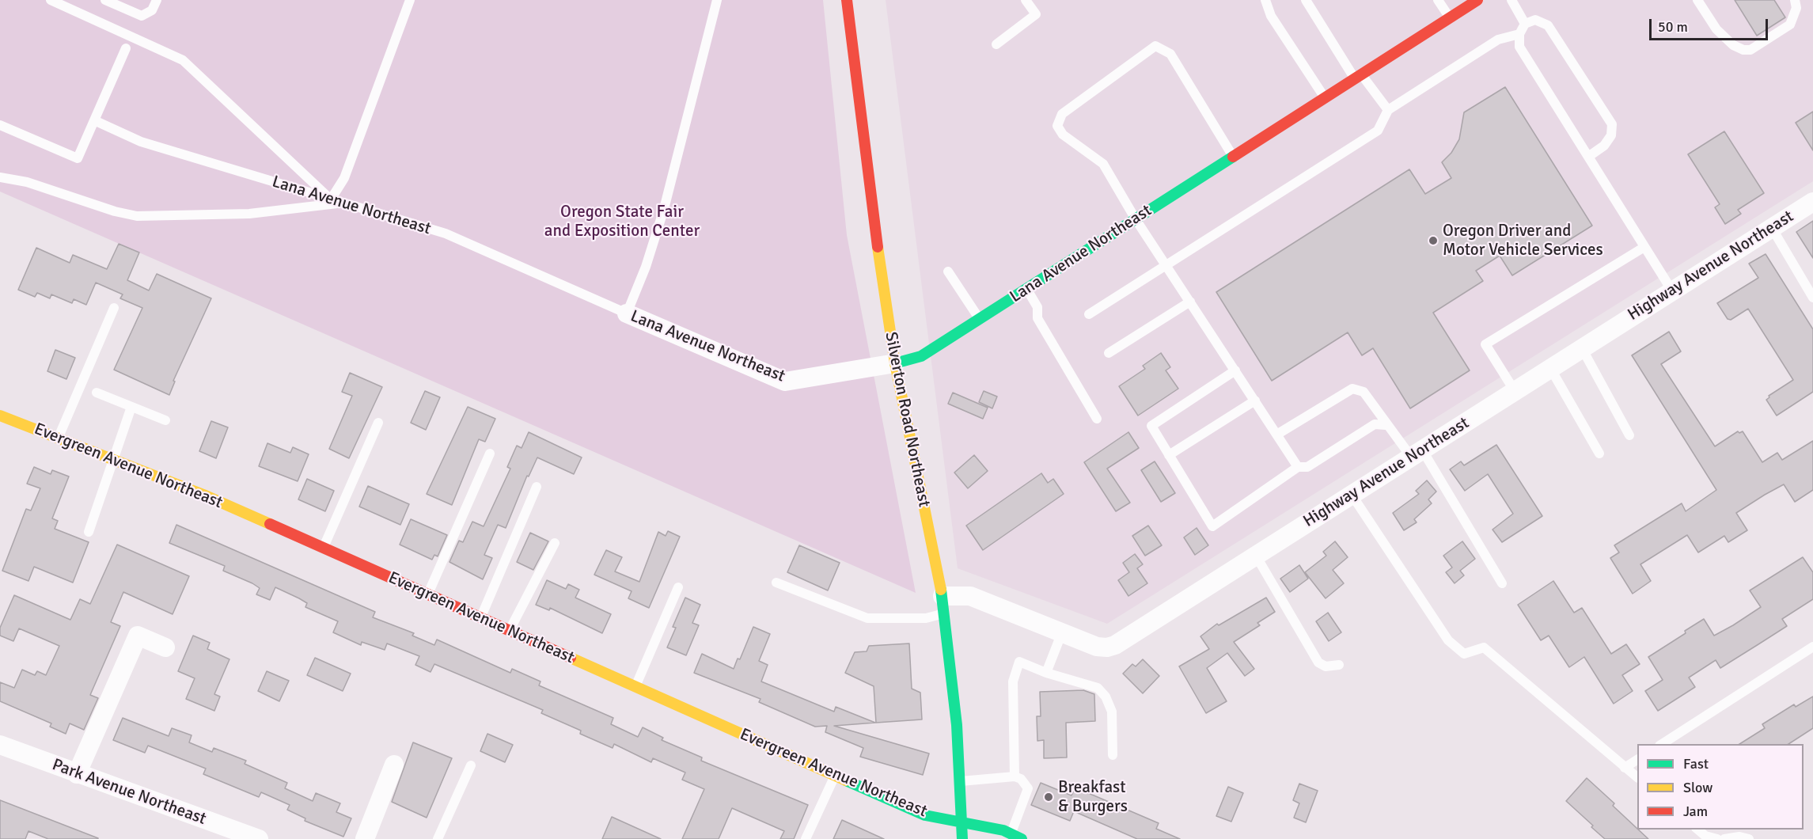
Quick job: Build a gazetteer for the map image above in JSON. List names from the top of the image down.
{
  "streets": {
    "street": [
      "Lana Avenue Northeast",
      "Highway Avenue Northeast",
      "Silverton Road Northeast",
      "Evergreen Avenue Northeast",
      "Park Avenue Northeast"
    ]
  },
  "crossings": [
    ["Lana Avenue Northeast", "Silverton Road Northeast"],
    ["Highway Avenue Northeast", "Silverton Road Northeast"],
    ["Silverton Road Northeast", "Evergreen Avenue Northeast"]
  ],
  "parks": ["Oregon State Fair and Exposition Center"],
  "places": ["Oregon Driver and Motor Vehicle Services", "Breakfast & Burgers"],
  "legend": ["Fast", "Slow", "Jam"],
  "scale_bar": "50 m"
}
